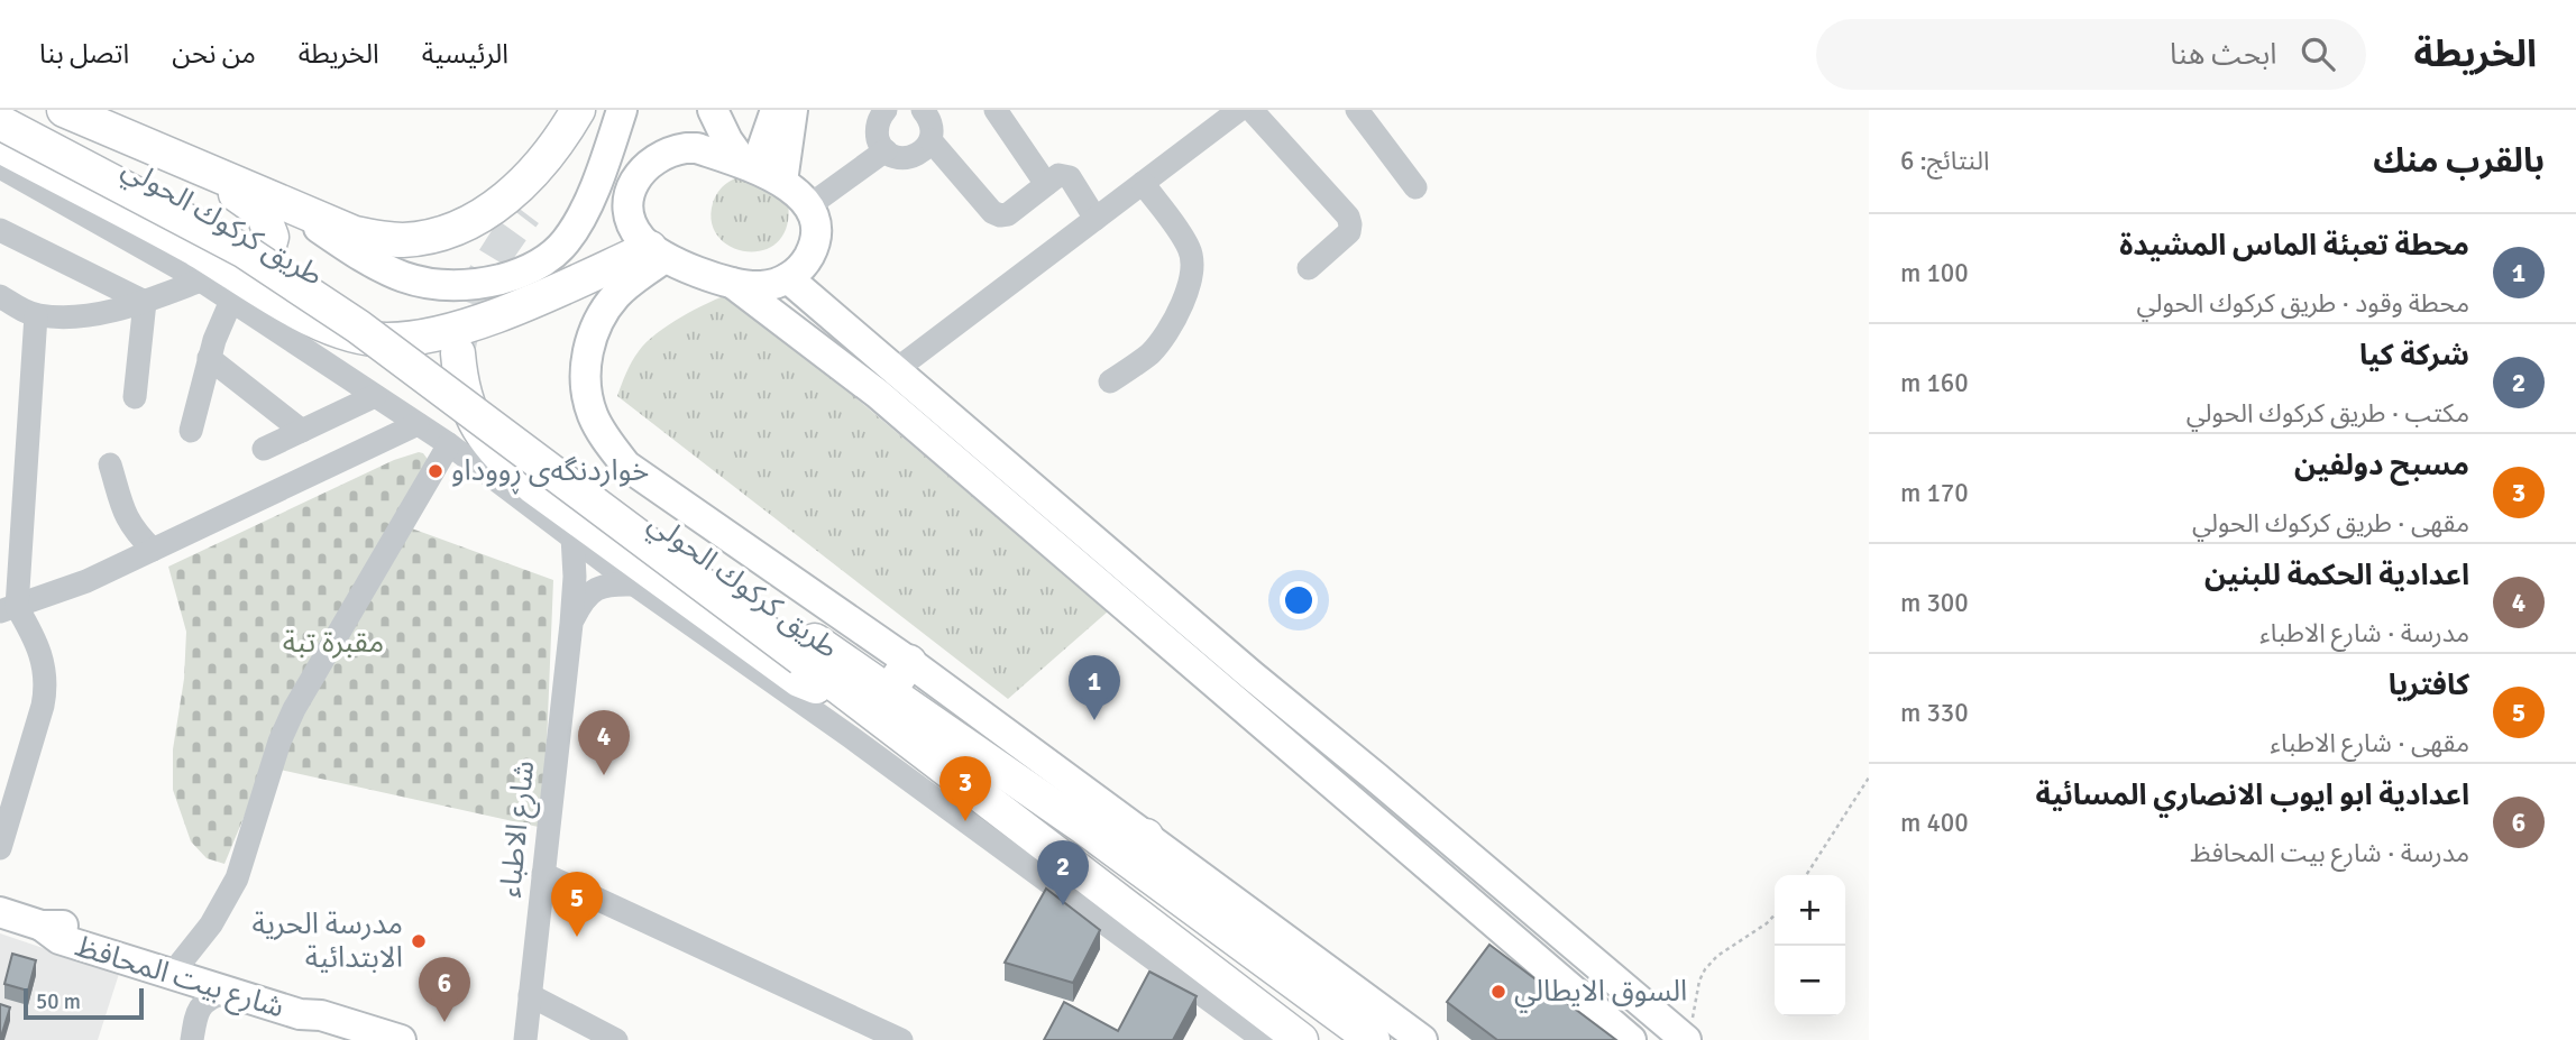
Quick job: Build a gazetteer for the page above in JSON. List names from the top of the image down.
{
  "streets": {
    "highway": ["طريق كركوك الحولي"],
    "main road": ["شارع بيت المحافظ"],
    "street": ["شارع الاطباء"]
  },
  "parks": ["مقبرة تبة"],
  "places": ["خواردنگەی ڕووداو", "مدرسة الحرية الابتدائية", "السوق الايطالي"],
  "scale_bar": "50 m",
  "page": {
    "header": "الخريطة",
    "search": "ابحث هنا",
    "nav": [
      "الرئيسية",
      "الخريطة",
      "من نحن",
      "اتصل بنا"
    ],
    "heading": ["بالقرب منك", "النتائج: 6"],
    "list": [
      {
        "mark": "1",
        "name": "محطة تعبئة الماس المشيدة",
        "note": "محطة وقود · طريق كركوك الحولي",
        "value": "100 m"
      },
      {
        "mark": "2",
        "name": "شركة كيا",
        "note": "مكتب · طريق كركوك الحولي",
        "value": "160 m"
      },
      {
        "mark": "3",
        "name": "مسبح دولفين",
        "note": "مقهى · طريق كركوك الحولي",
        "value": "170 m"
      },
      {
        "mark": "4",
        "name": "اعدادية الحكمة للبنين",
        "note": "مدرسة · شارع الاطباء",
        "value": "300 m"
      },
      {
        "mark": "5",
        "name": "کافتریا",
        "note": "مقهى · شارع الاطباء",
        "value": "330 m"
      },
      {
        "mark": "6",
        "name": "اعدادية ابو ايوب الانصاري المسائية",
        "note": "مدرسة · شارع بيت المحافظ",
        "value": "400 m"
      }
    ],
    "pins": [
      "1",
      "4",
      "3",
      "2",
      "5",
      "6"
    ],
    "map_buttons": ["+", "−"],
    "scale": "50 m"
  }
}
